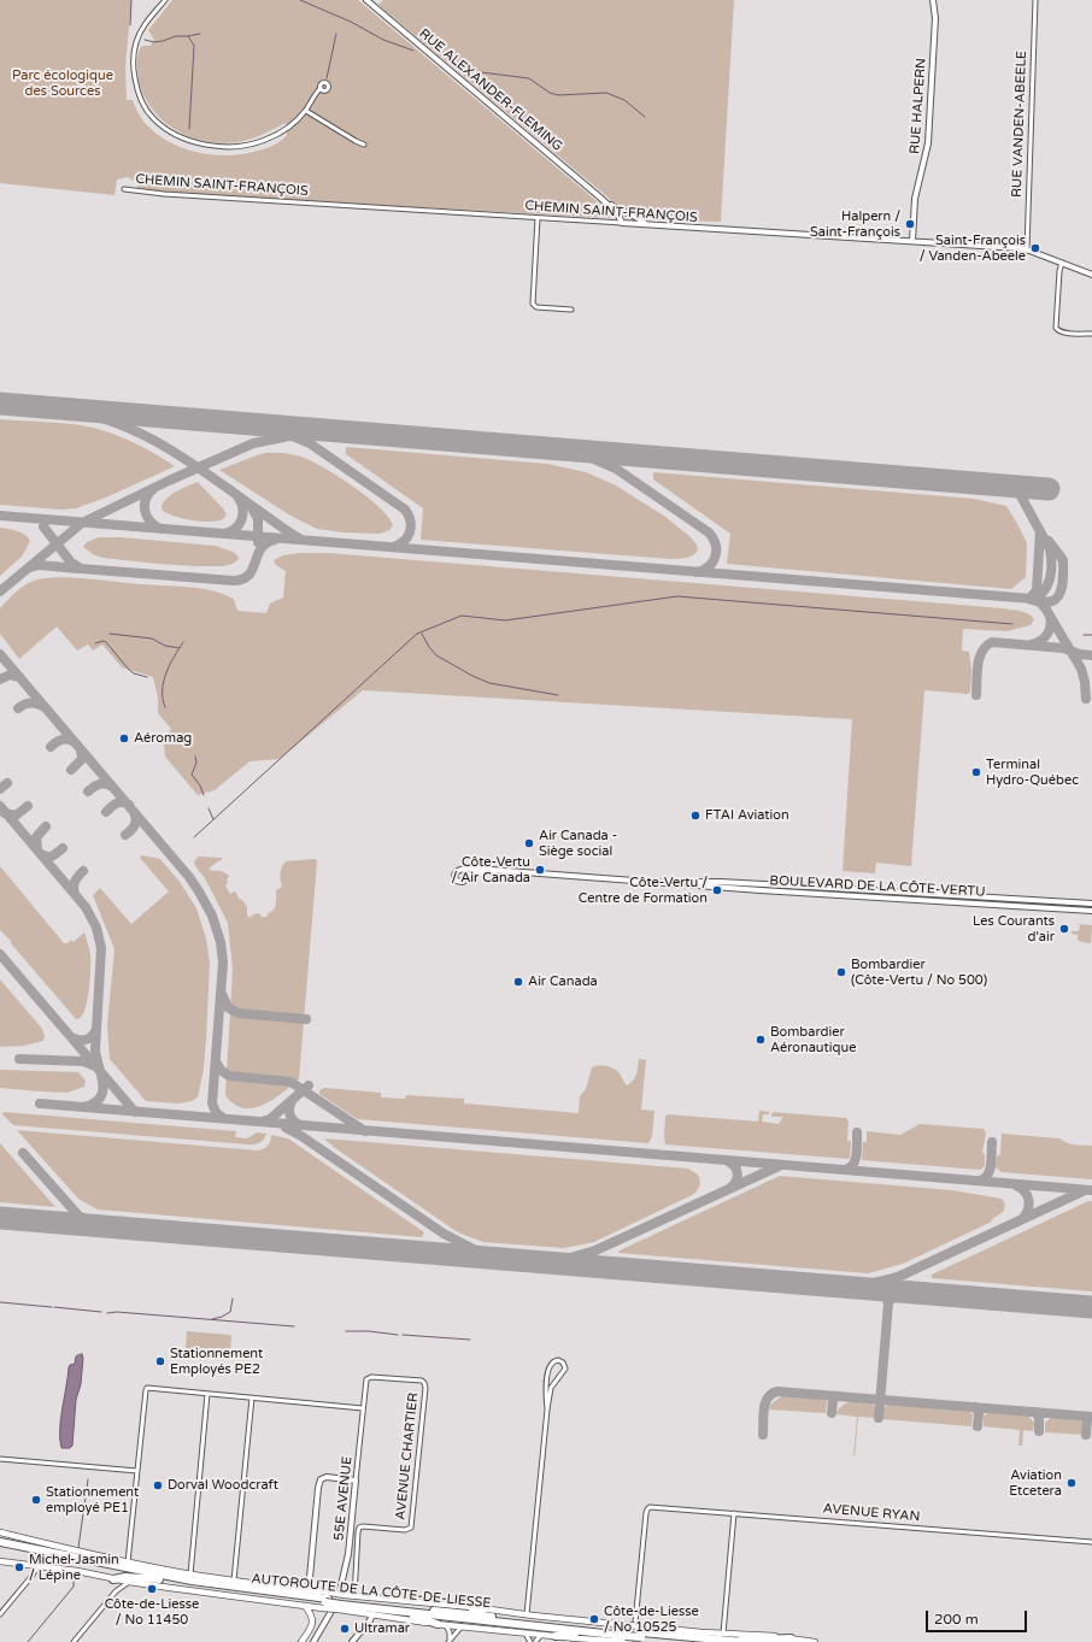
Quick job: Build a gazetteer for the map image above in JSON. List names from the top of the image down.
{
  "streets": {
    "highway": ["AUTOROUTE DE LA CÔTE-DE-LIESSE"],
    "street": [
      "RUE ALEXANDER-FLEMING",
      "RUE HALPERN",
      "RUE VANDEN-ABEELE",
      "CHEMIN SAINT-FRANÇOIS",
      "BOULEVARD DE LA CÔTE-VERTU",
      "AVENUE CHARTIER",
      "55E AVENUE",
      "AVENUE RYAN"
    ]
  },
  "crossings": [
    ["RUE ALEXANDER-FLEMING", "CHEMIN SAINT-FRANÇOIS"],
    ["RUE HALPERN", "CHEMIN SAINT-FRANÇOIS"],
    ["RUE VANDEN-ABEELE", "CHEMIN SAINT-FRANÇOIS"],
    ["AVENUE CHARTIER", "55E AVENUE"]
  ],
  "parks": ["Parc écologique des Sources"],
  "places": [
    "Halpern / Saint-François",
    "Saint-François / Vanden-Abeele",
    "Aéromag",
    "Terminal Hydro-Québec",
    "FTAI Aviation",
    "Air Canada - Siège social",
    "Côte-Vertu / Air Canada",
    "Côte-Vertu / Centre de Formation",
    "Les Courants d'air",
    "Bombardier (Côte-Vertu / No 500)",
    "Air Canada",
    "Bombardier Aéronautique",
    "Stationnement Employés PE2",
    "Aviation Etcetera",
    "Dorval Woodcraft",
    "Stationnement employé PE1",
    "Michel-Jasmin / Lépine",
    "Côte-de-Liesse / No 11450",
    "Côte-de-Liesse / No 10525",
    "Ultramar"
  ],
  "scale_bar": "200 m"
}
